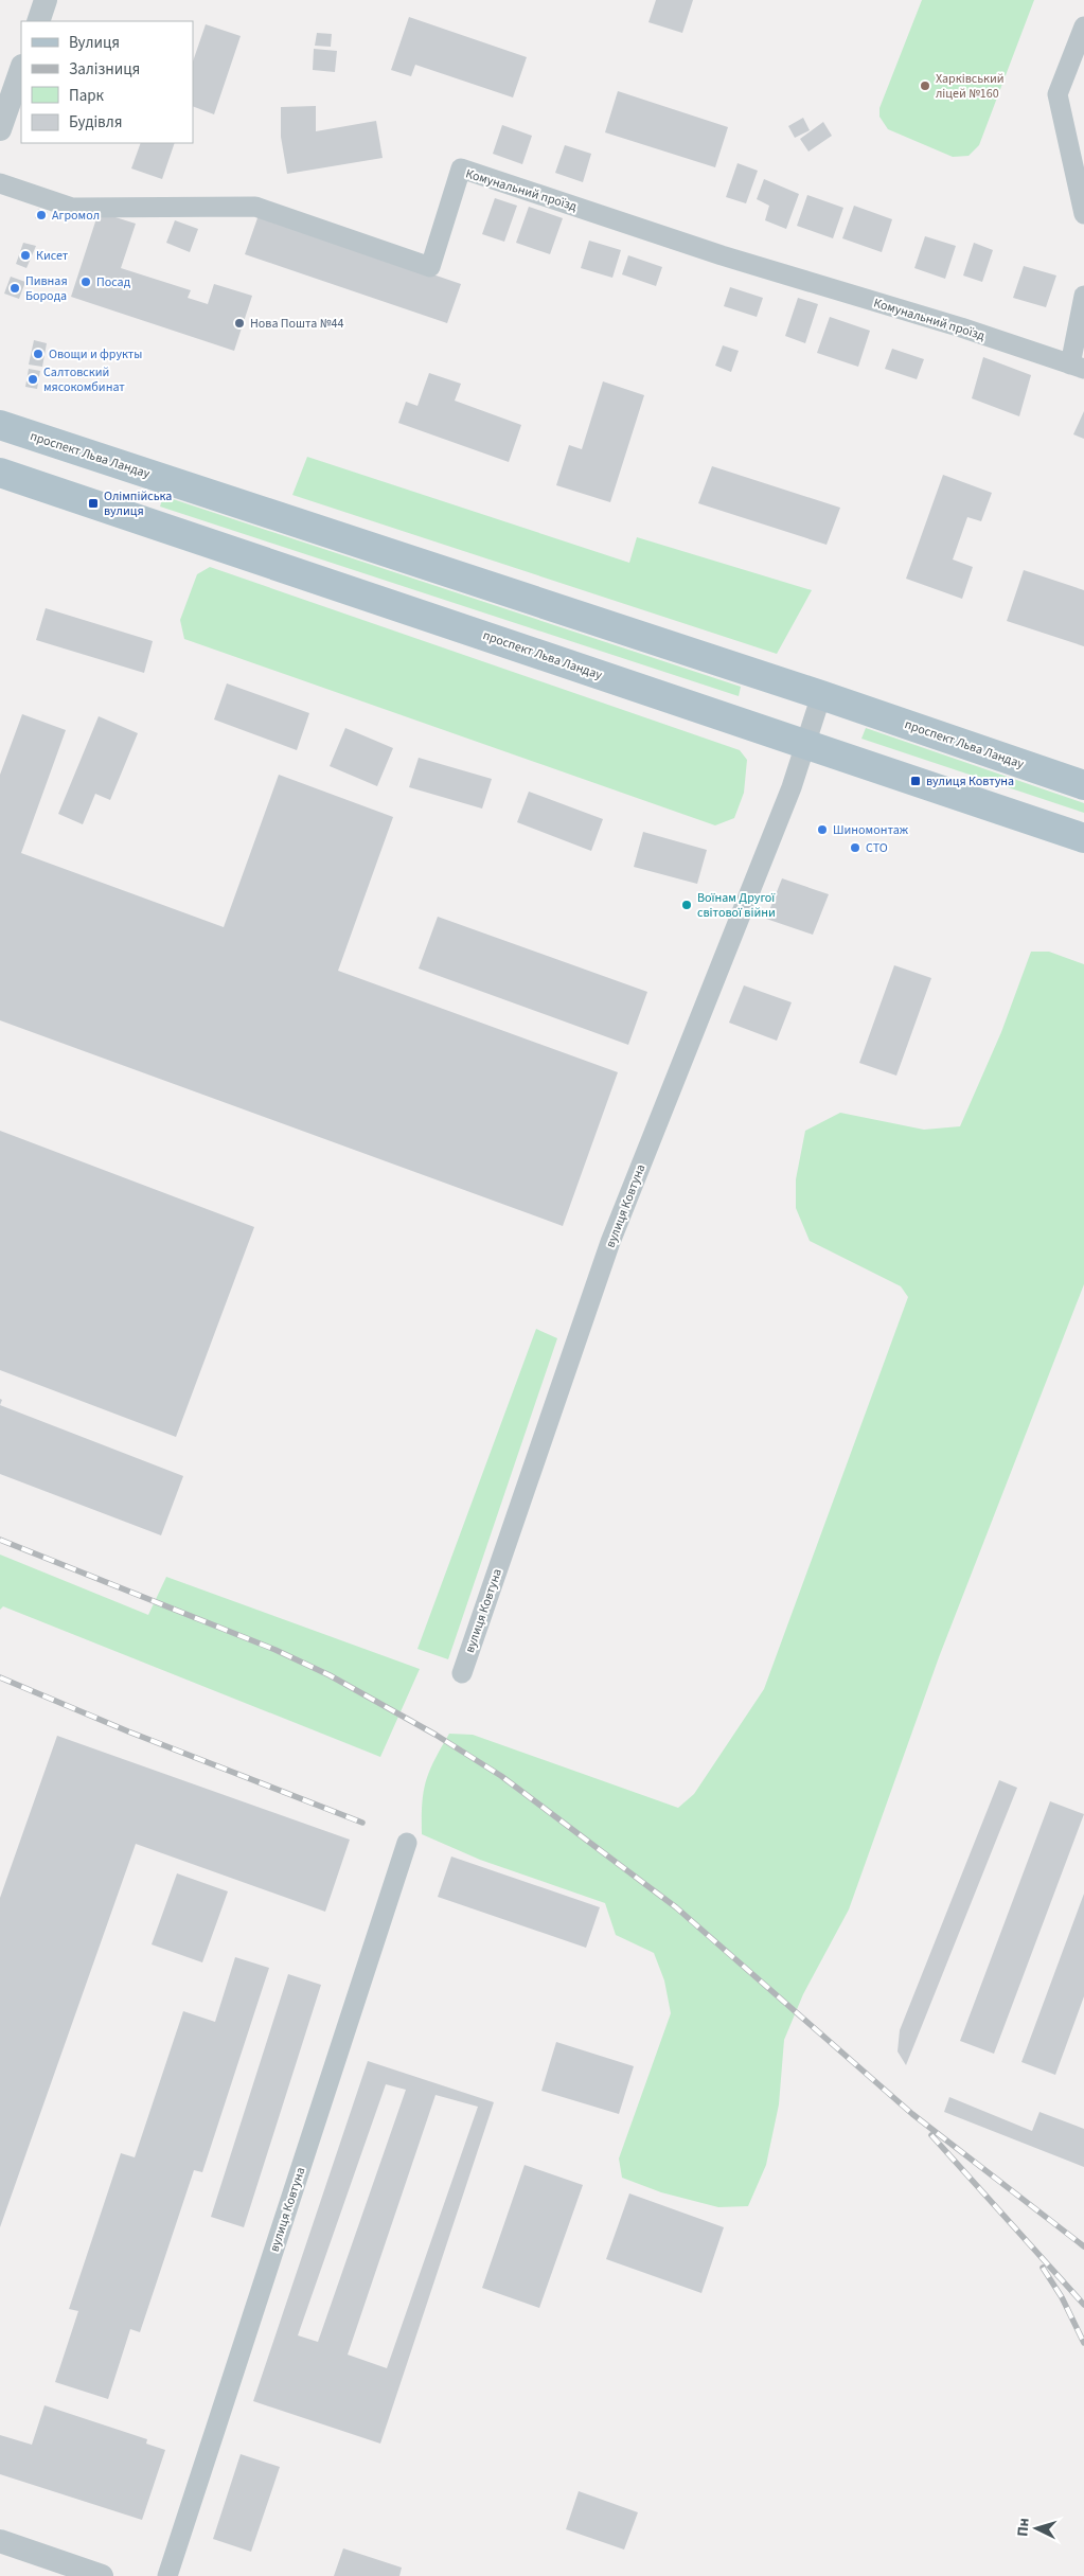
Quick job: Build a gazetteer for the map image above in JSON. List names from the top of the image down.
{
  "streets": {
    "main road": ["проспект Льва Ландау"],
    "street": ["Комунальний проїзд", "вулиця Ковтуна"]
  },
  "crossings": [
    ["проспект Льва Ландау", "вулиця Ковтуна"]
  ],
  "places": {
    "other": [
      "Харківський ліцей №160",
      "Агромол",
      "Кисет",
      "Посад",
      "Пивная Борода",
      "Нова Пошта №44",
      "Овощи и фрукты",
      "Салтовский мясокомбинат",
      "Шиномонтаж",
      "СТО",
      "Воїнам Другої світової війни"
    ],
    "transit": ["Олімпійська вулиця", "вулиця Ковтуна"]
  },
  "legend": [
    "Вулиця",
    "Залізниця",
    "Парк",
    "Будівля"
  ],
  "north": "left"
}
